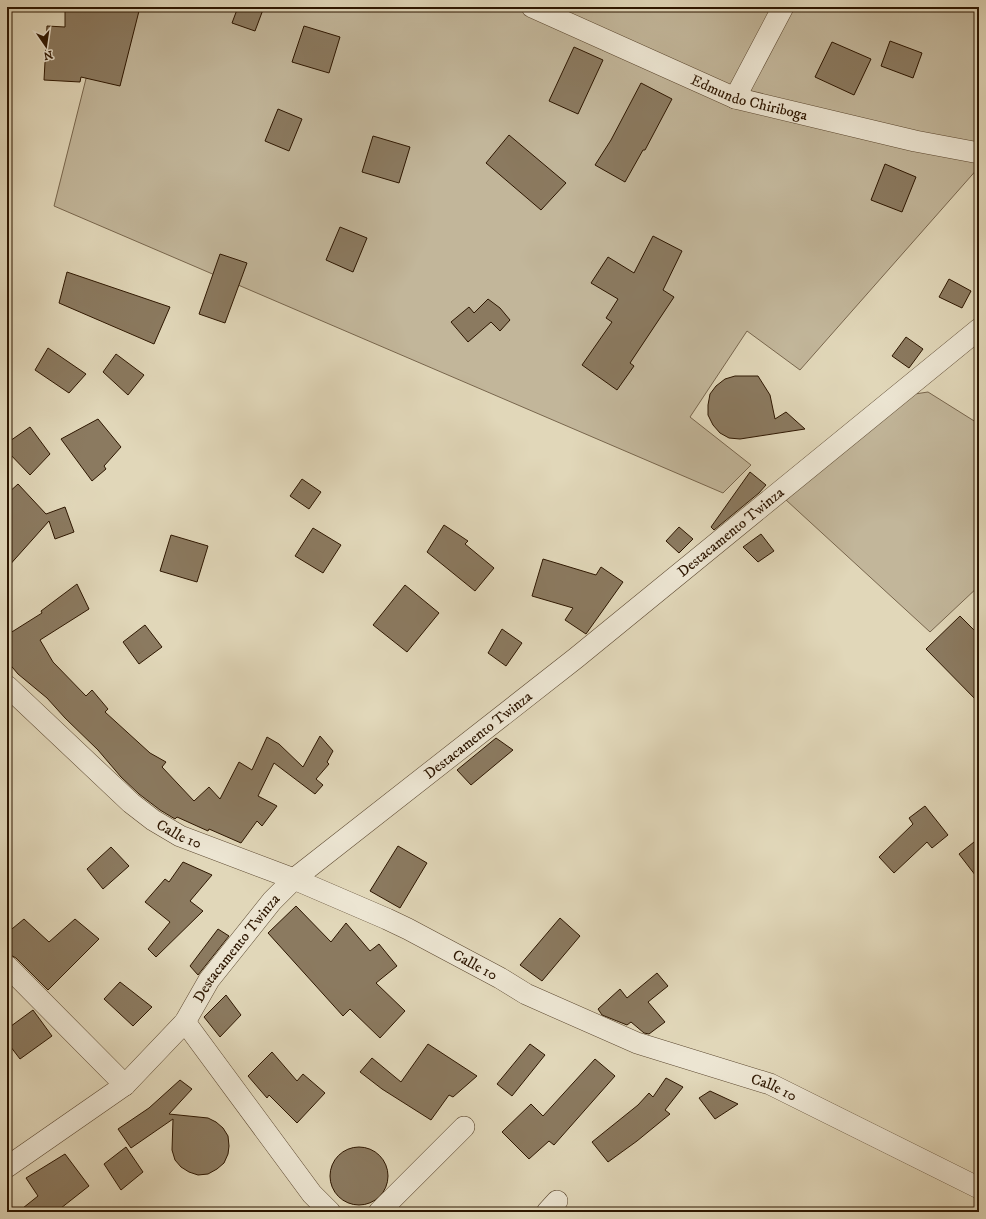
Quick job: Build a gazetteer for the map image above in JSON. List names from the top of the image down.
{
  "streets": {
    "street": ["Edmundo Chiriboga", "Destacamento Twinza", "Calle 10"]
  },
  "crossings": [
    ["Destacamento Twinza", "Calle 10"]
  ],
  "north": "bottom"
}
